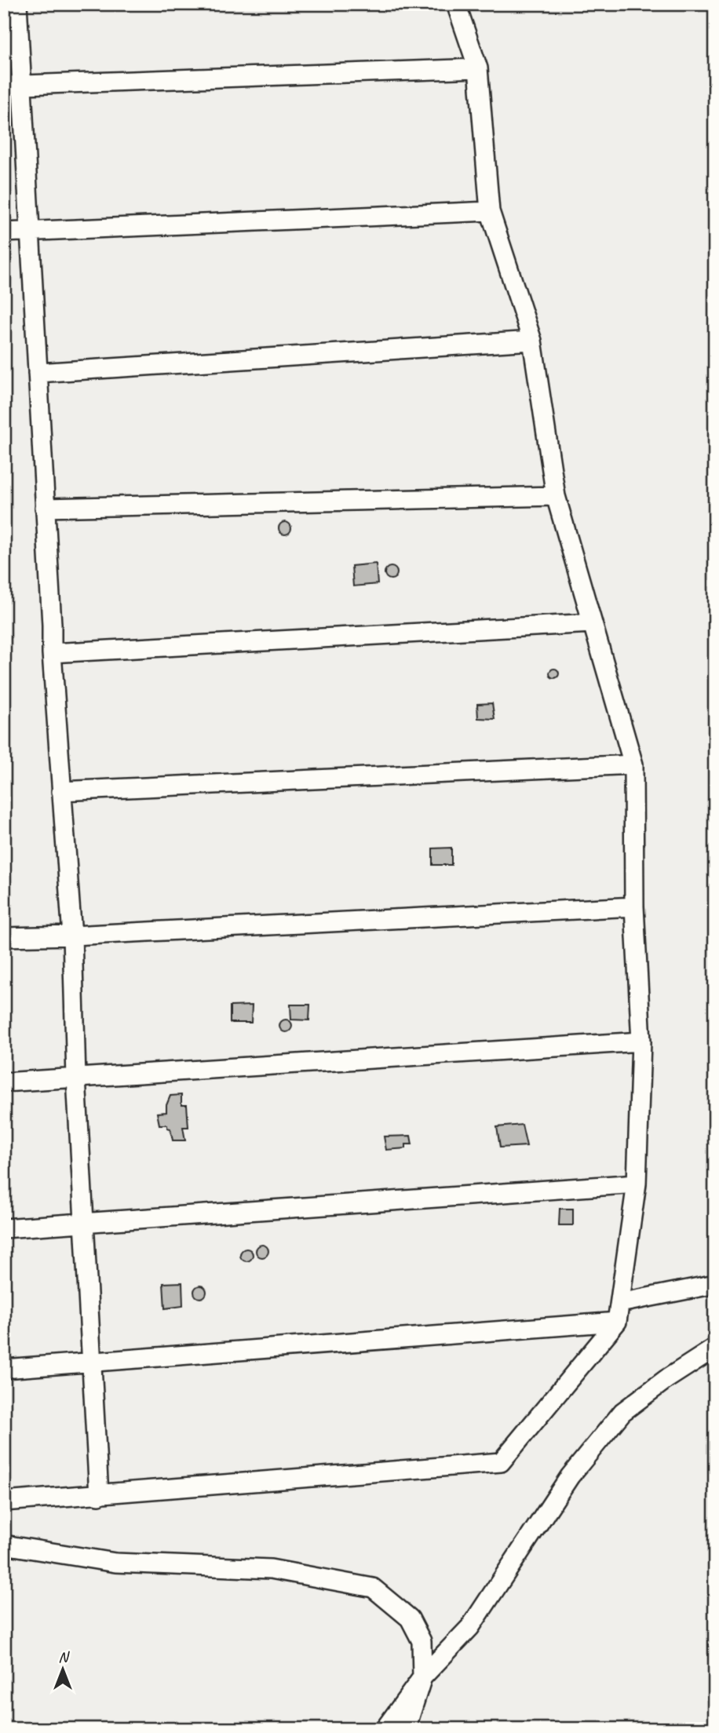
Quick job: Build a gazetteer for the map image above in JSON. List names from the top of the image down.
{
  "north": "top"
}
